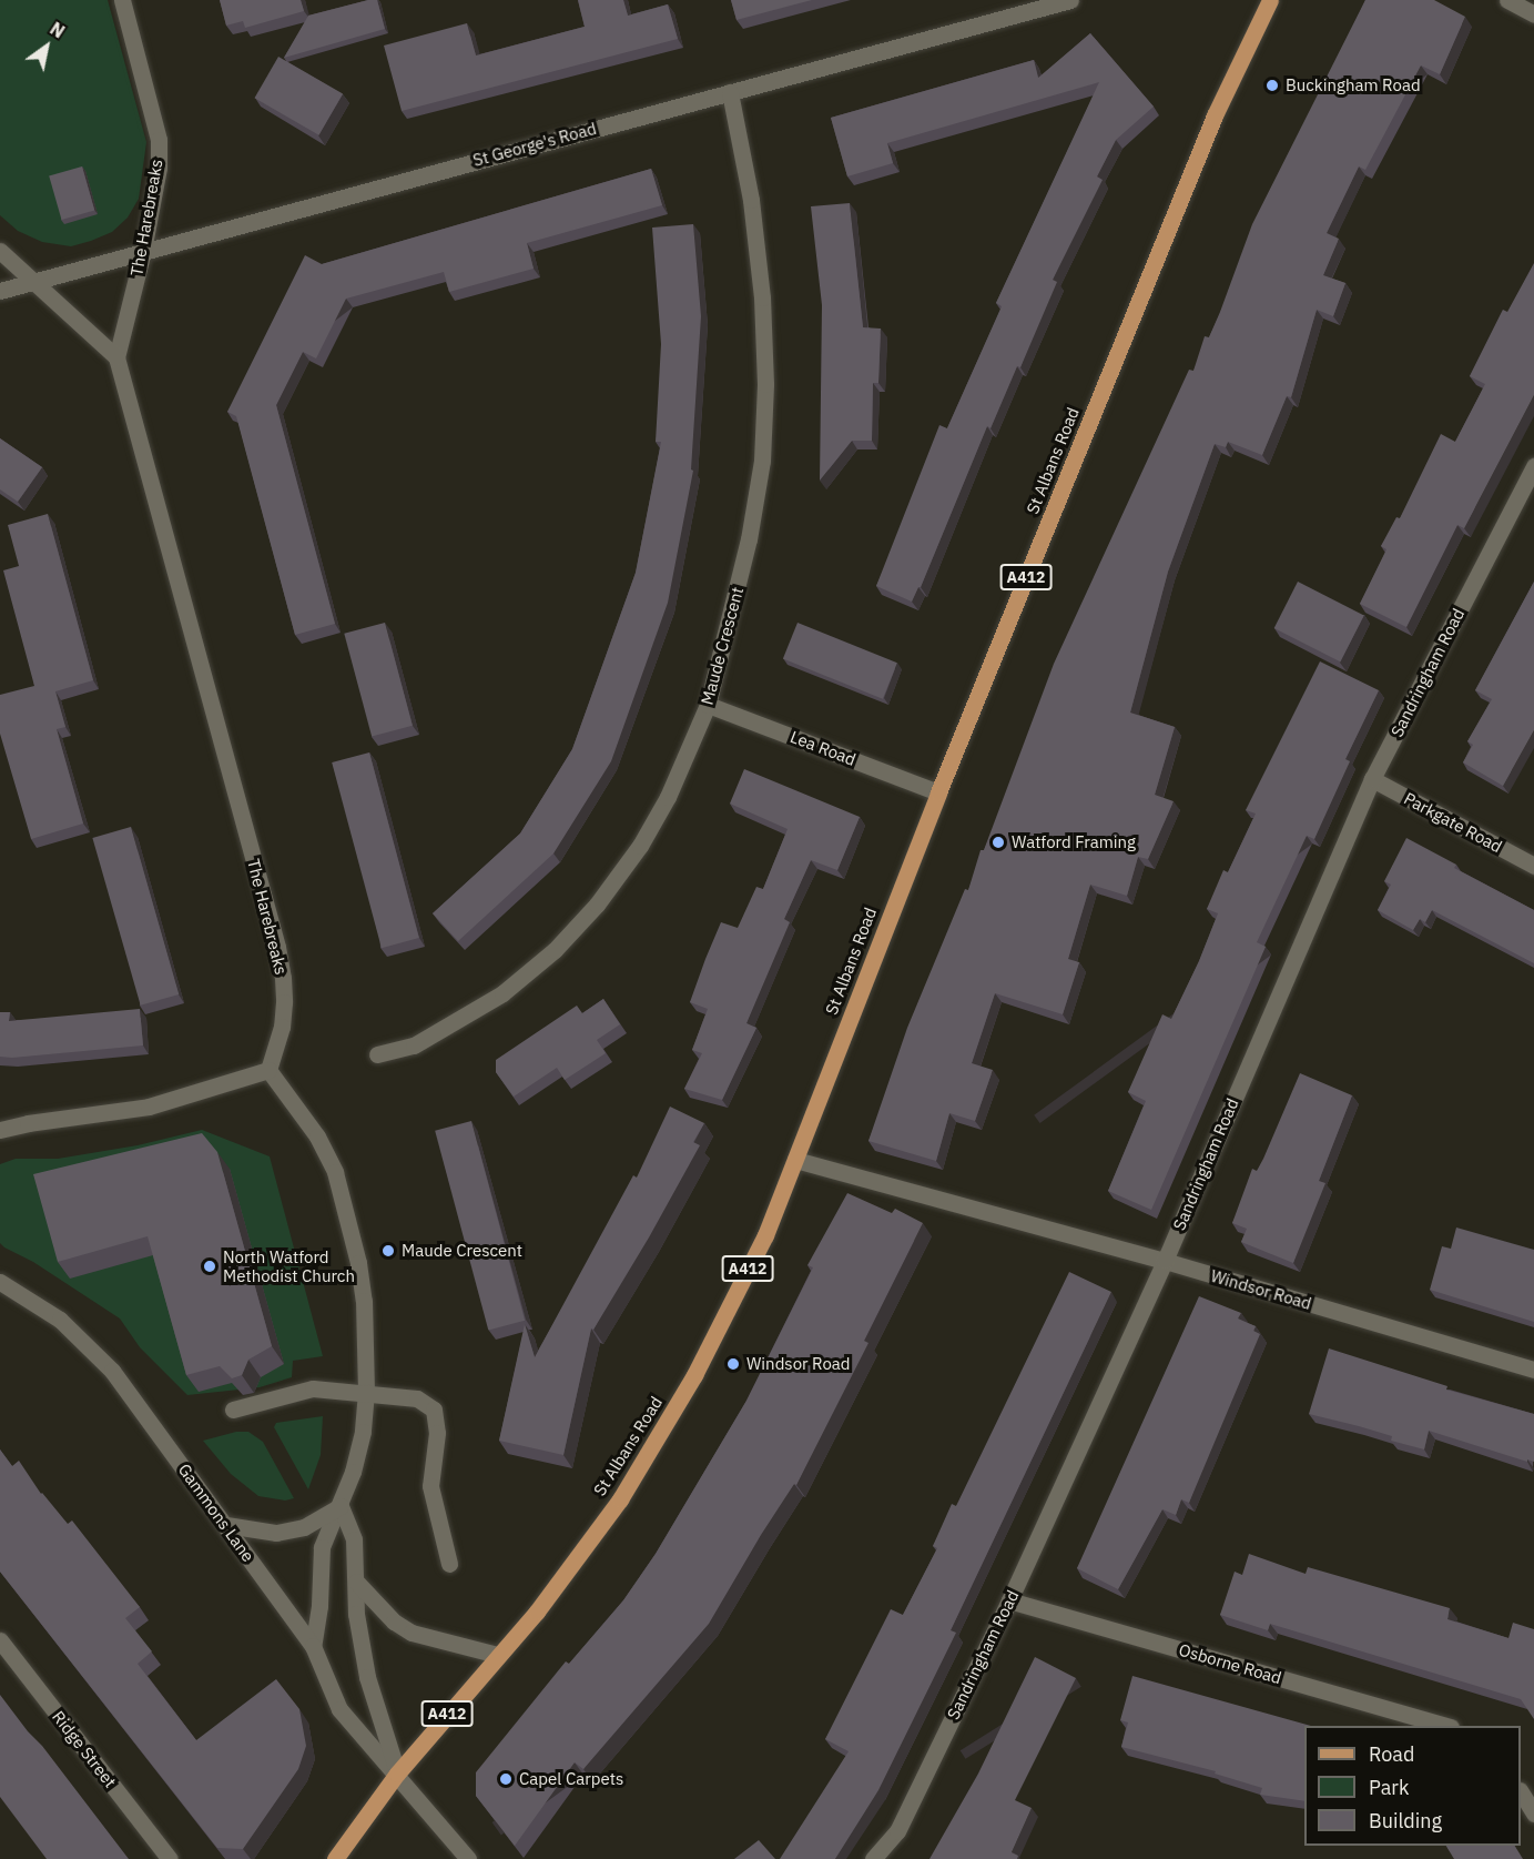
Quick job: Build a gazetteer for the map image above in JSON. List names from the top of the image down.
{
  "streets": {
    "main road": ["St Albans Road", "A412"],
    "street": [
      "St George's Road",
      "The Harebreaks",
      "Maude Crescent",
      "Sandringham Road",
      "Lea Road",
      "Parkgate Road",
      "Windsor Road",
      "Gammons Lane",
      "Osborne Road",
      "Ridge Street"
    ]
  },
  "crossings": [
    ["St George's Road", "The Harebreaks"],
    ["St George's Road", "Maude Crescent"],
    ["St Albans Road", "Lea Road"],
    ["St Albans Road", "Windsor Road"],
    ["St Albans Road", "Gammons Lane"],
    ["Maude Crescent", "Lea Road"],
    ["Sandringham Road", "Parkgate Road"],
    ["Sandringham Road", "Windsor Road"],
    ["Sandringham Road", "Osborne Road"]
  ],
  "places": [
    "Buckingham Road",
    "Watford Framing",
    "Maude Crescent",
    "North Watford Methodist Church",
    "Windsor Road",
    "Capel Carpets"
  ],
  "legend": ["Road", "Park", "Building"],
  "north": "top right"
}
